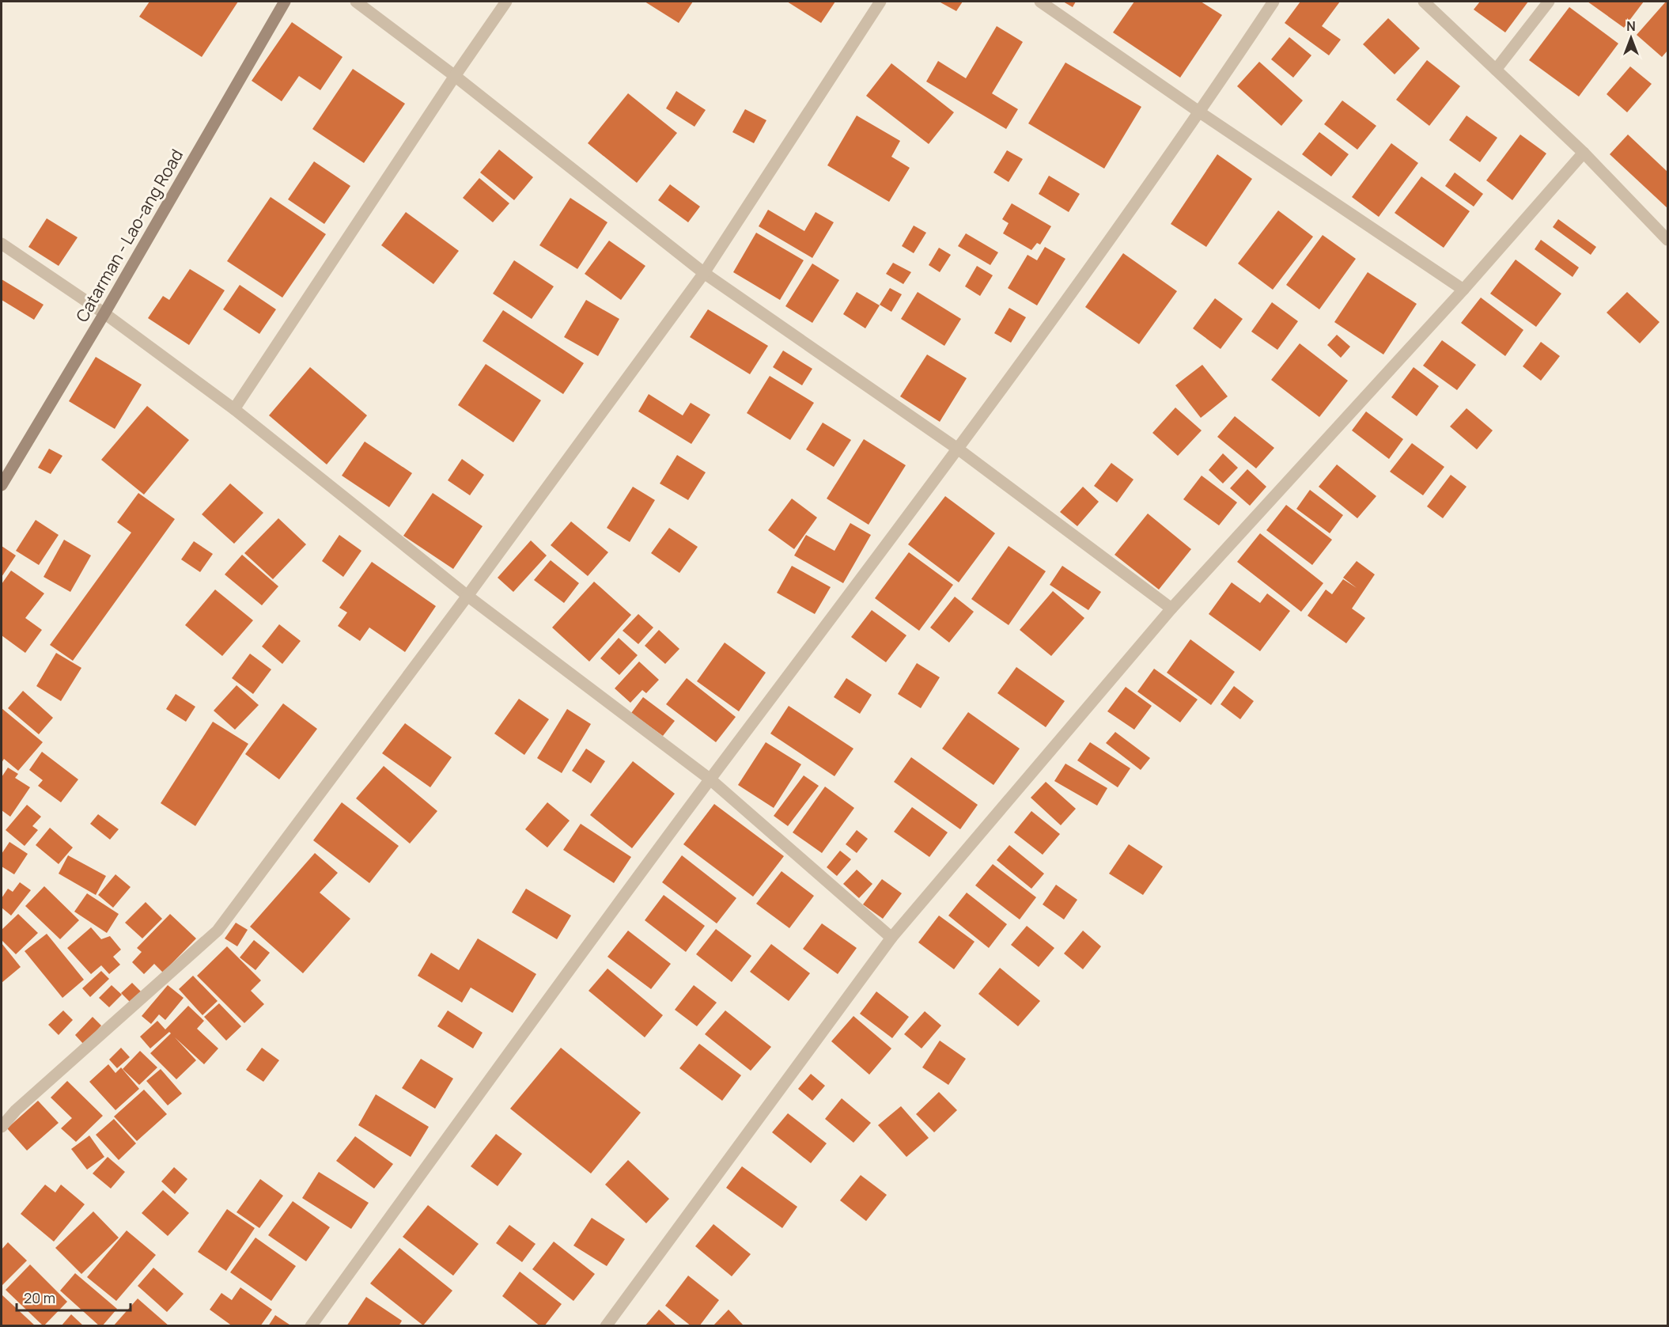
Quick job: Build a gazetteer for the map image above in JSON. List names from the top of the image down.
{
  "streets": {
    "main road": ["Catarman - Lao-ang Road"]
  },
  "scale_bar": "20 m",
  "north": "top"
}
